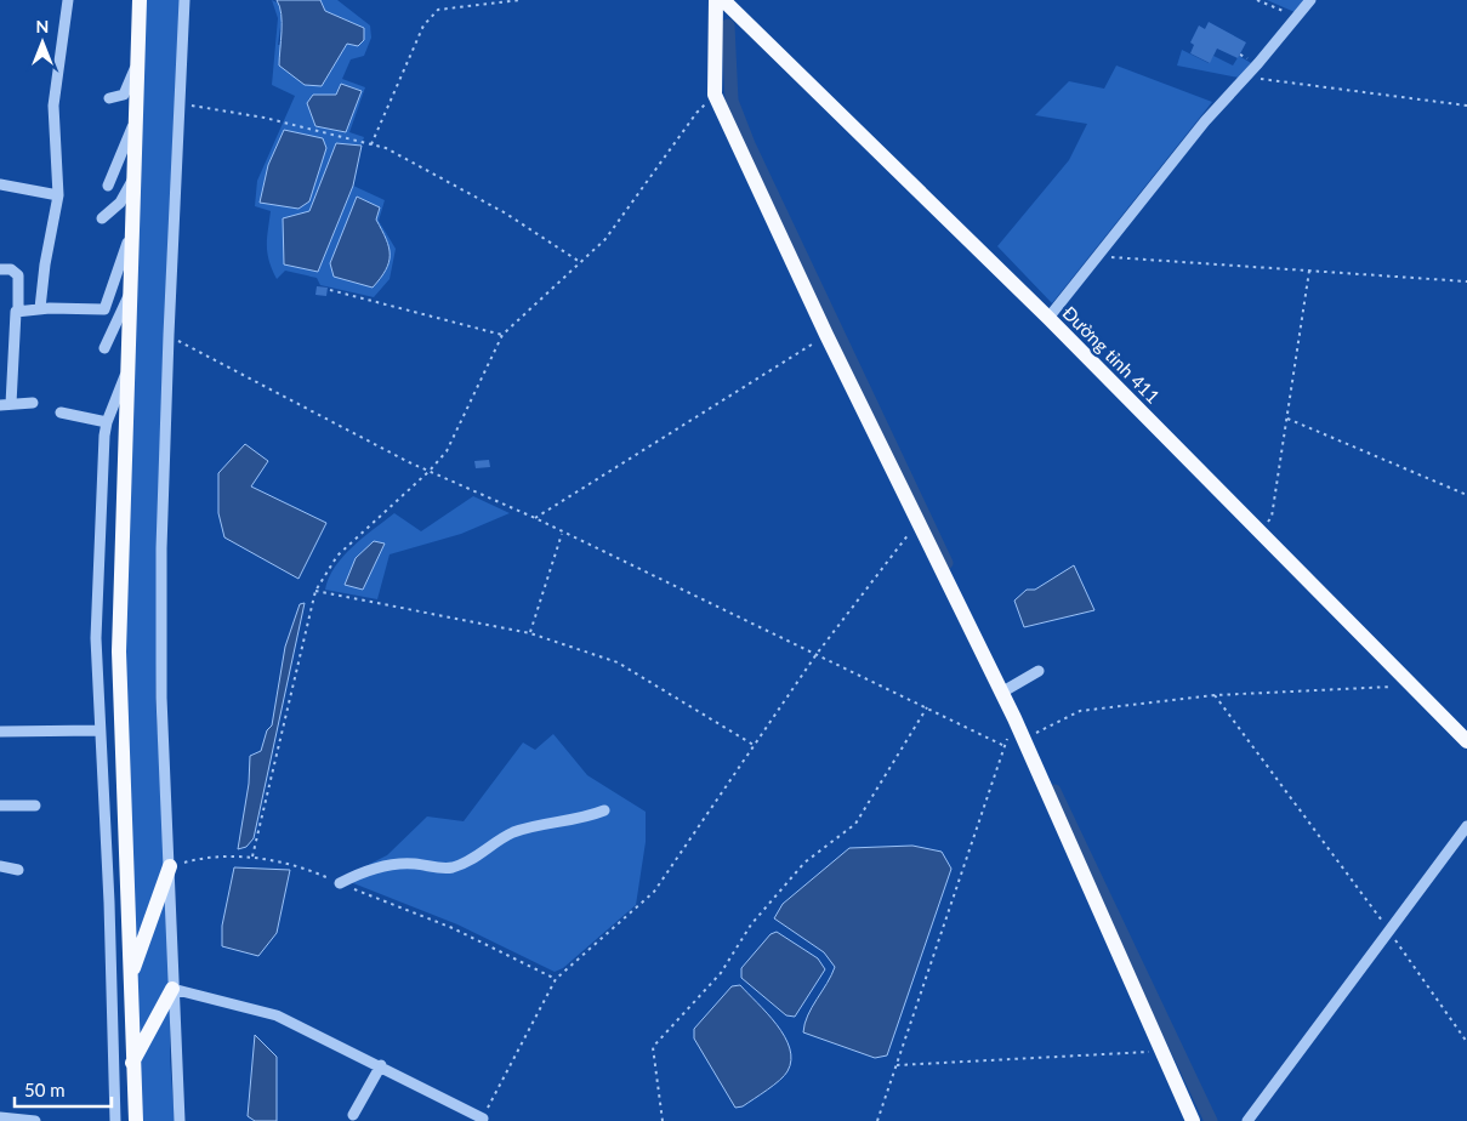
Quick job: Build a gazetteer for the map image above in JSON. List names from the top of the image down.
{
  "streets": {
    "main road": ["Đường tỉnh 411"]
  },
  "scale_bar": "50 m",
  "north": "top"
}
